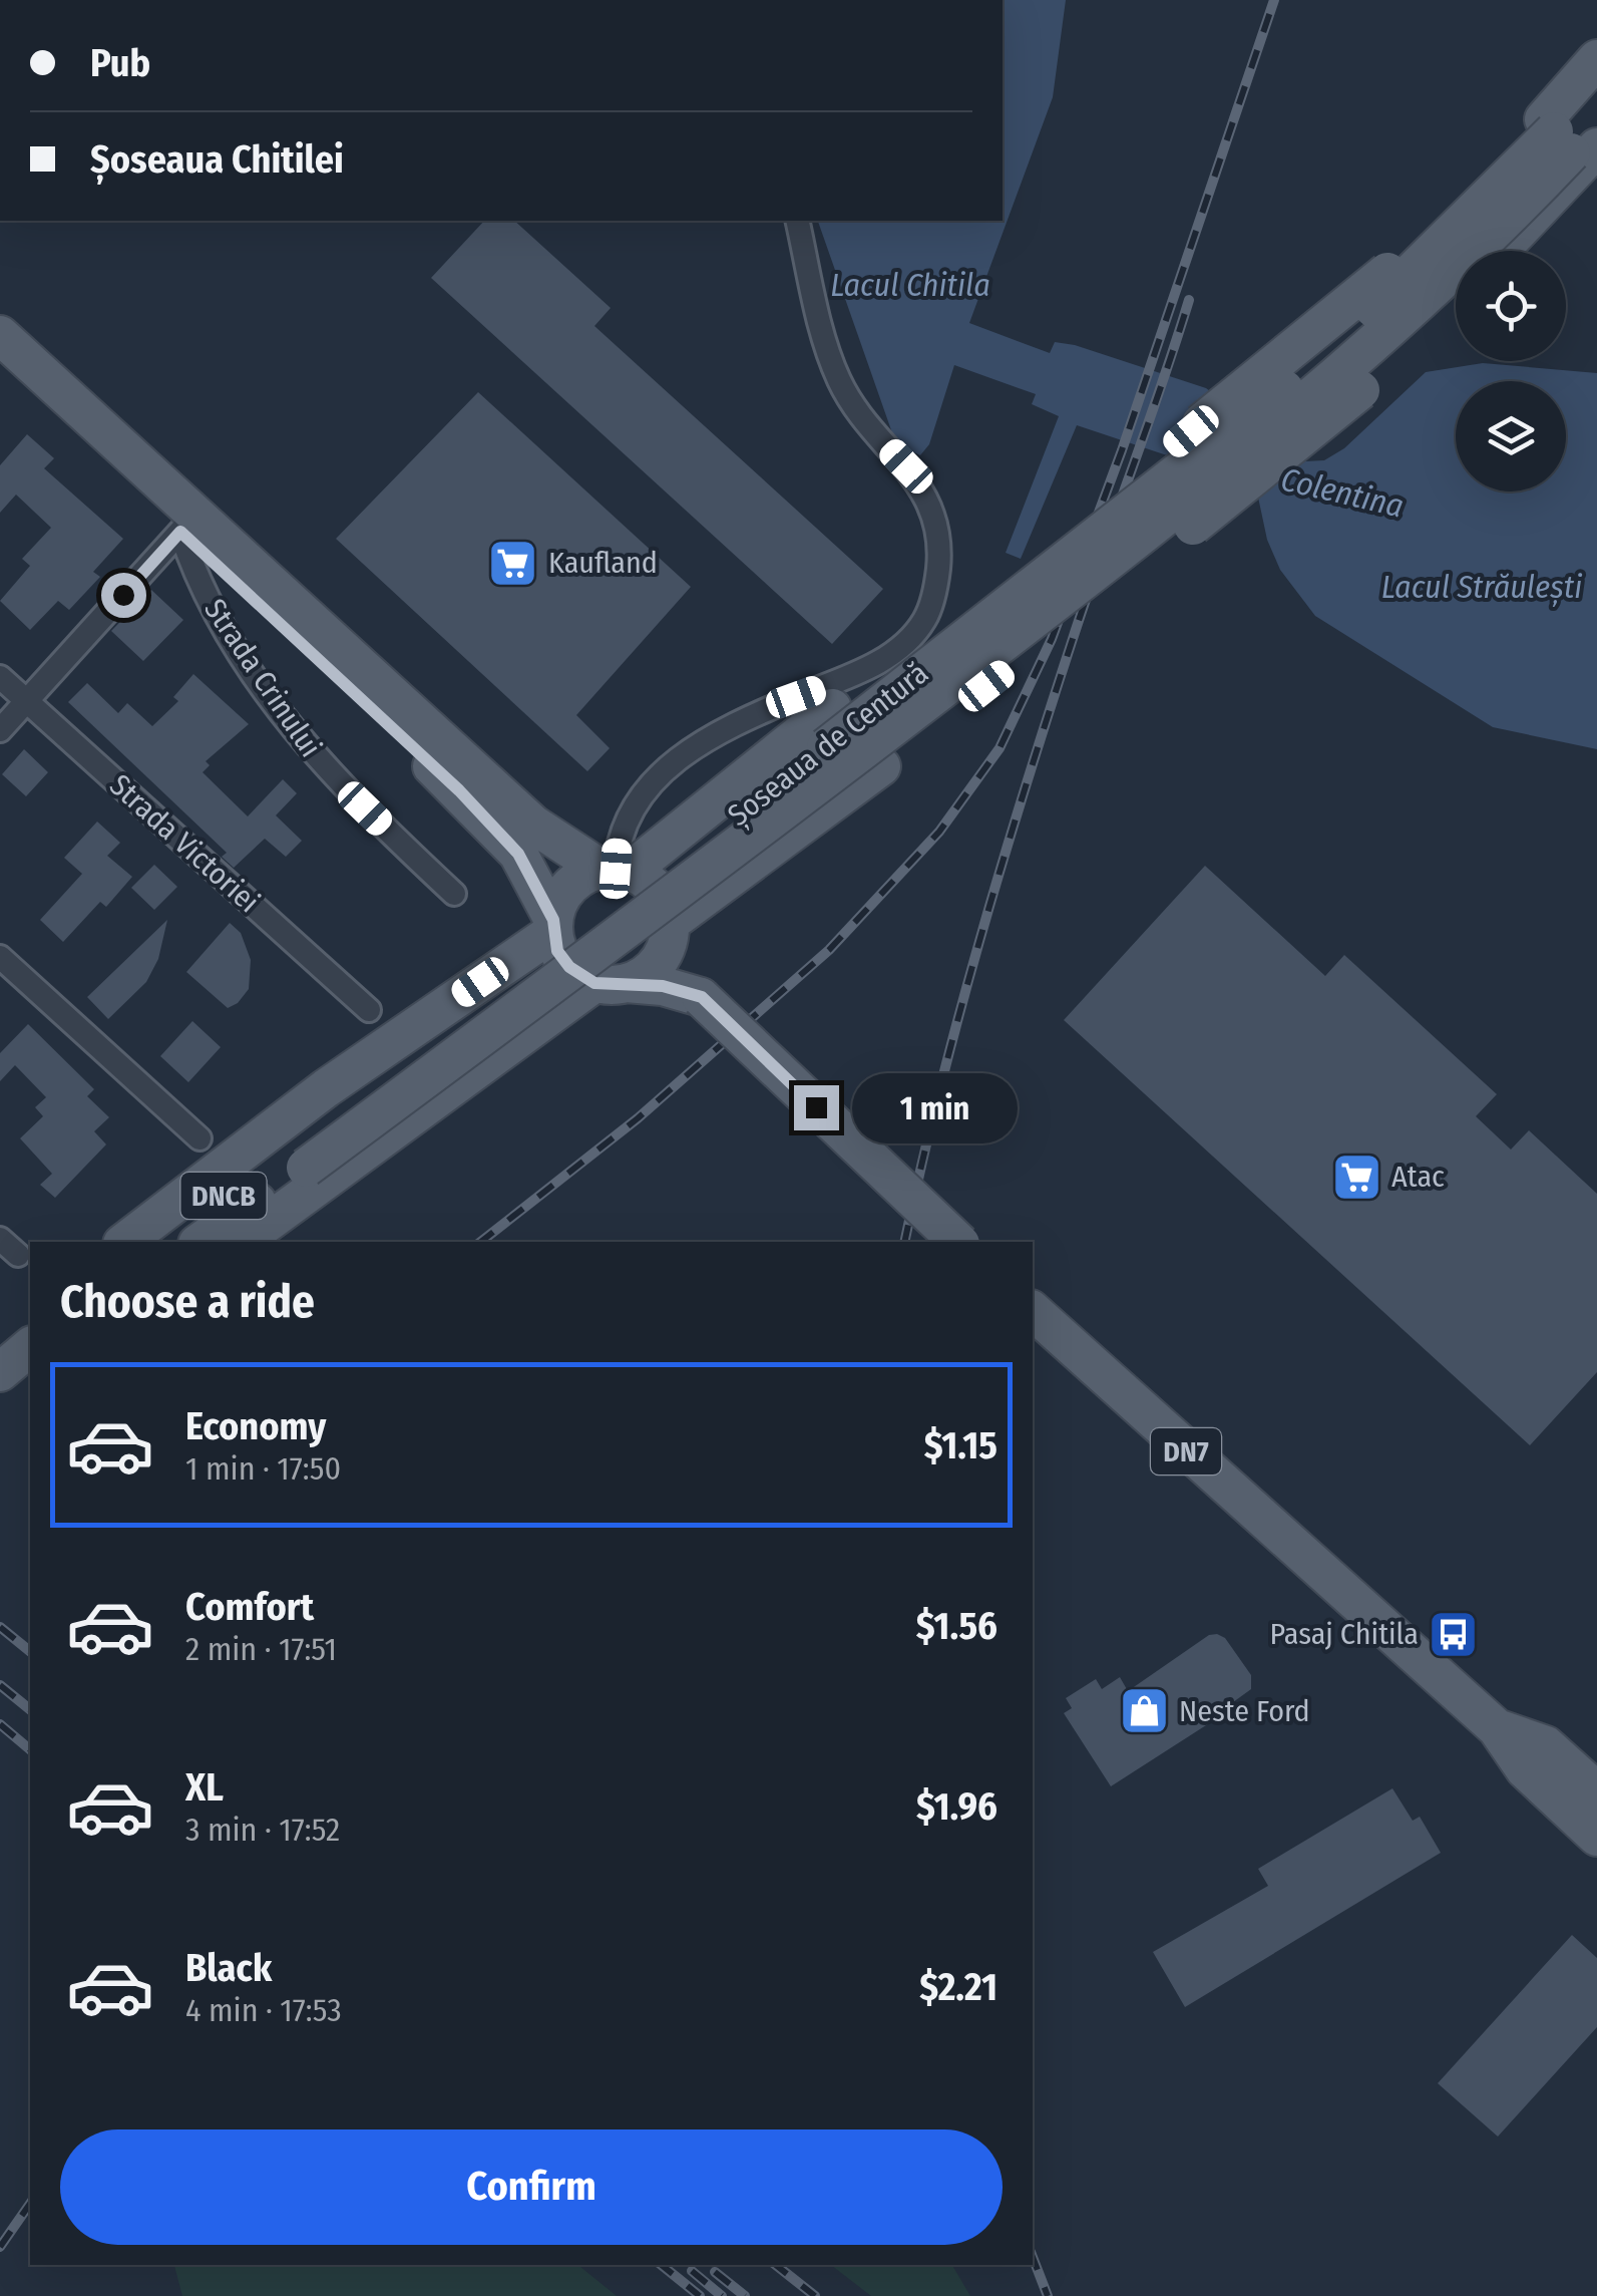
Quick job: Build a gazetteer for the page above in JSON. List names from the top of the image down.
{
  "streets": {
    "main road": ["Șoseaua de Centură", "DNCB", "DN7"],
    "street": ["Strada Crinului", "Strada Victoriei"]
  },
  "water": ["Lacul Chitila", "Colentina", "Lacul Străulești"],
  "places": {
    "supermarket": ["Kaufland", "Atac"],
    "bus stop": ["Pasaj Chitila"],
    "shop": ["Neste Ford"]
  },
  "page": {
    "banner": ["Pub", "Șoseaua Chitilei"],
    "bubble": "1 min",
    "heading": "Choose a ride",
    "list": [
      {
        "name": "Economy",
        "note": "1 min · 17:50",
        "value": "$1.15"
      },
      {
        "name": "Comfort",
        "note": "2 min · 17:51",
        "value": "$1.56"
      },
      {
        "name": "XL",
        "note": "3 min · 17:52",
        "value": "$1.96"
      },
      {
        "name": "Black",
        "note": "4 min · 17:53",
        "value": "$2.21"
      }
    ],
    "buttons": "Confirm"
  }
}
